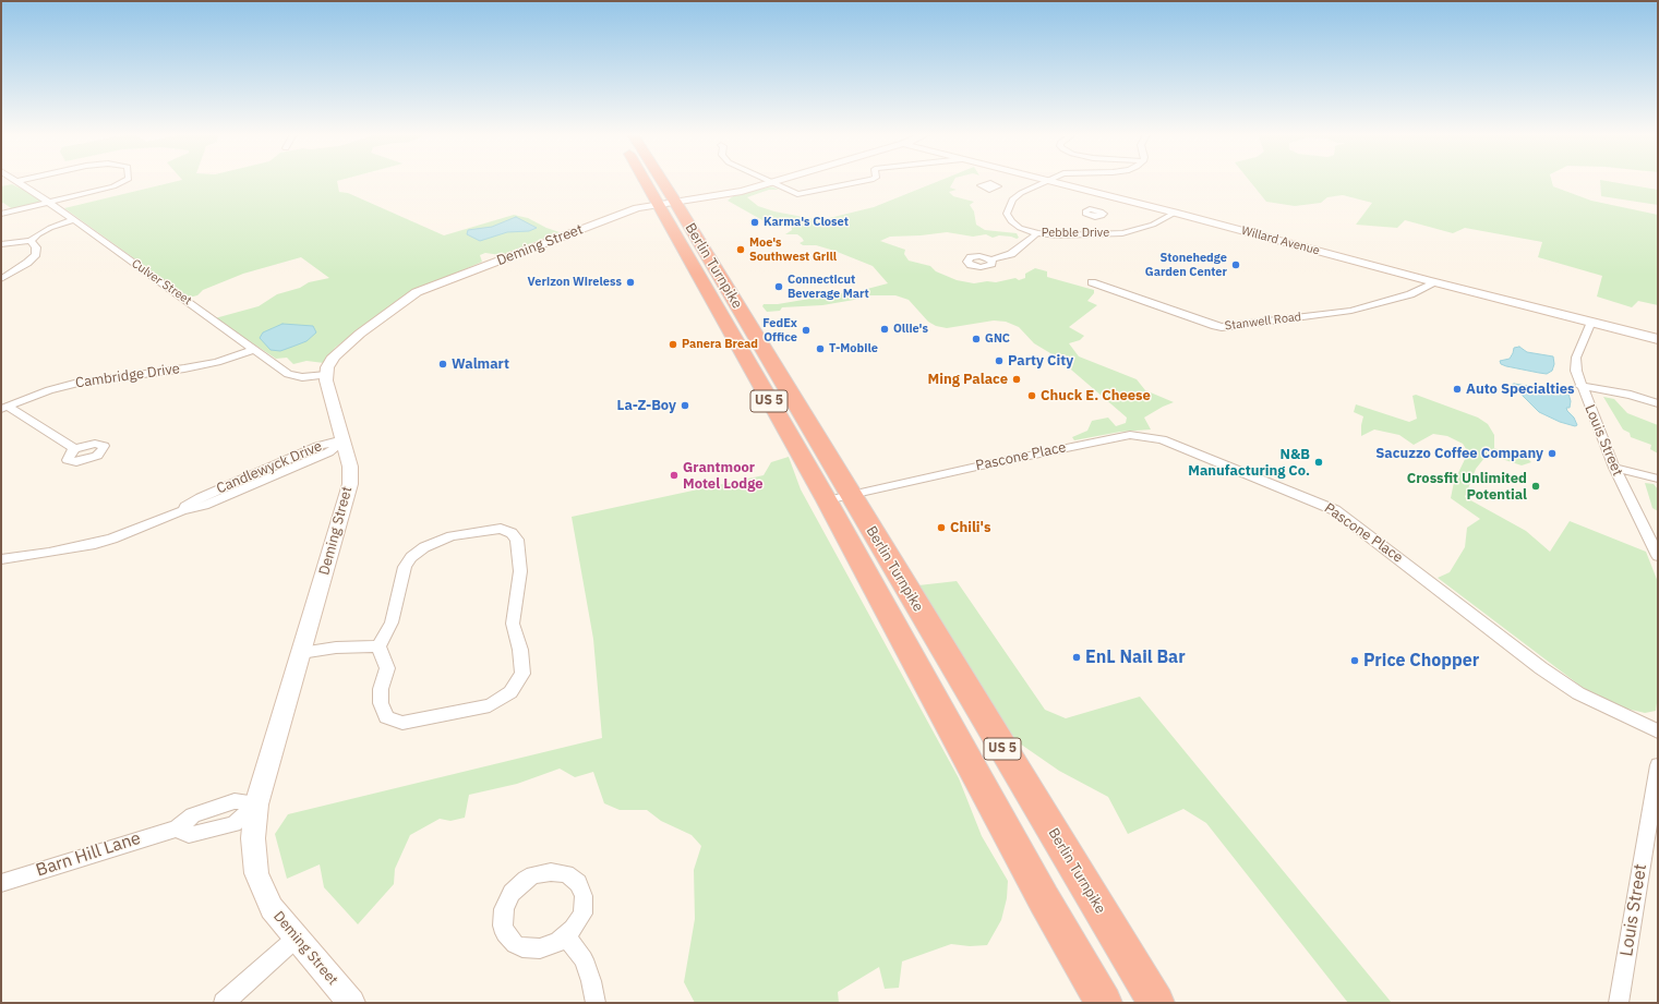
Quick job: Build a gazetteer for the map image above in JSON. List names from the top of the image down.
{
  "streets": {
    "highway": ["Berlin Turnpike", "US 5"],
    "main road": ["Willard Avenue", "Deming Street"],
    "street": [
      "Pebble Drive",
      "Culver Street",
      "Stanwell Road",
      "Cambridge Drive",
      "Louis Street",
      "Pascone Place",
      "Candlewyck Drive",
      "Barn Hill Lane"
    ]
  },
  "crossings": [
    ["Pebble Drive", "Willard Avenue"],
    ["Willard Avenue", "Stanwell Road"],
    ["Willard Avenue", "Louis Street"],
    ["Deming Street", "Berlin Turnpike"],
    ["Deming Street", "Culver Street"],
    ["Deming Street", "Candlewyck Drive"],
    ["Deming Street", "Barn Hill Lane"],
    ["Berlin Turnpike", "Pascone Place"],
    ["Culver Street", "Cambridge Drive"]
  ],
  "places": [
    "Karma's Closet",
    "Moe's Southwest Grill",
    "Stonehedge Garden Center",
    "Verizon Wireless",
    "Connecticut Beverage Mart",
    "Ollie's",
    "FedEx Office",
    "GNC",
    "Panera Bread",
    "T-Mobile",
    "Party City",
    "Walmart",
    "Ming Palace",
    "Auto Specialties",
    "Chuck E. Cheese",
    "La-Z-Boy",
    "Sacuzzo Coffee Company",
    "N&B Manufacturing Co.",
    "Grantmoor Motel Lodge",
    "Crossfit Unlimited Potential",
    "Chili's",
    "EnL Nail Bar",
    "Price Chopper"
  ]
}
